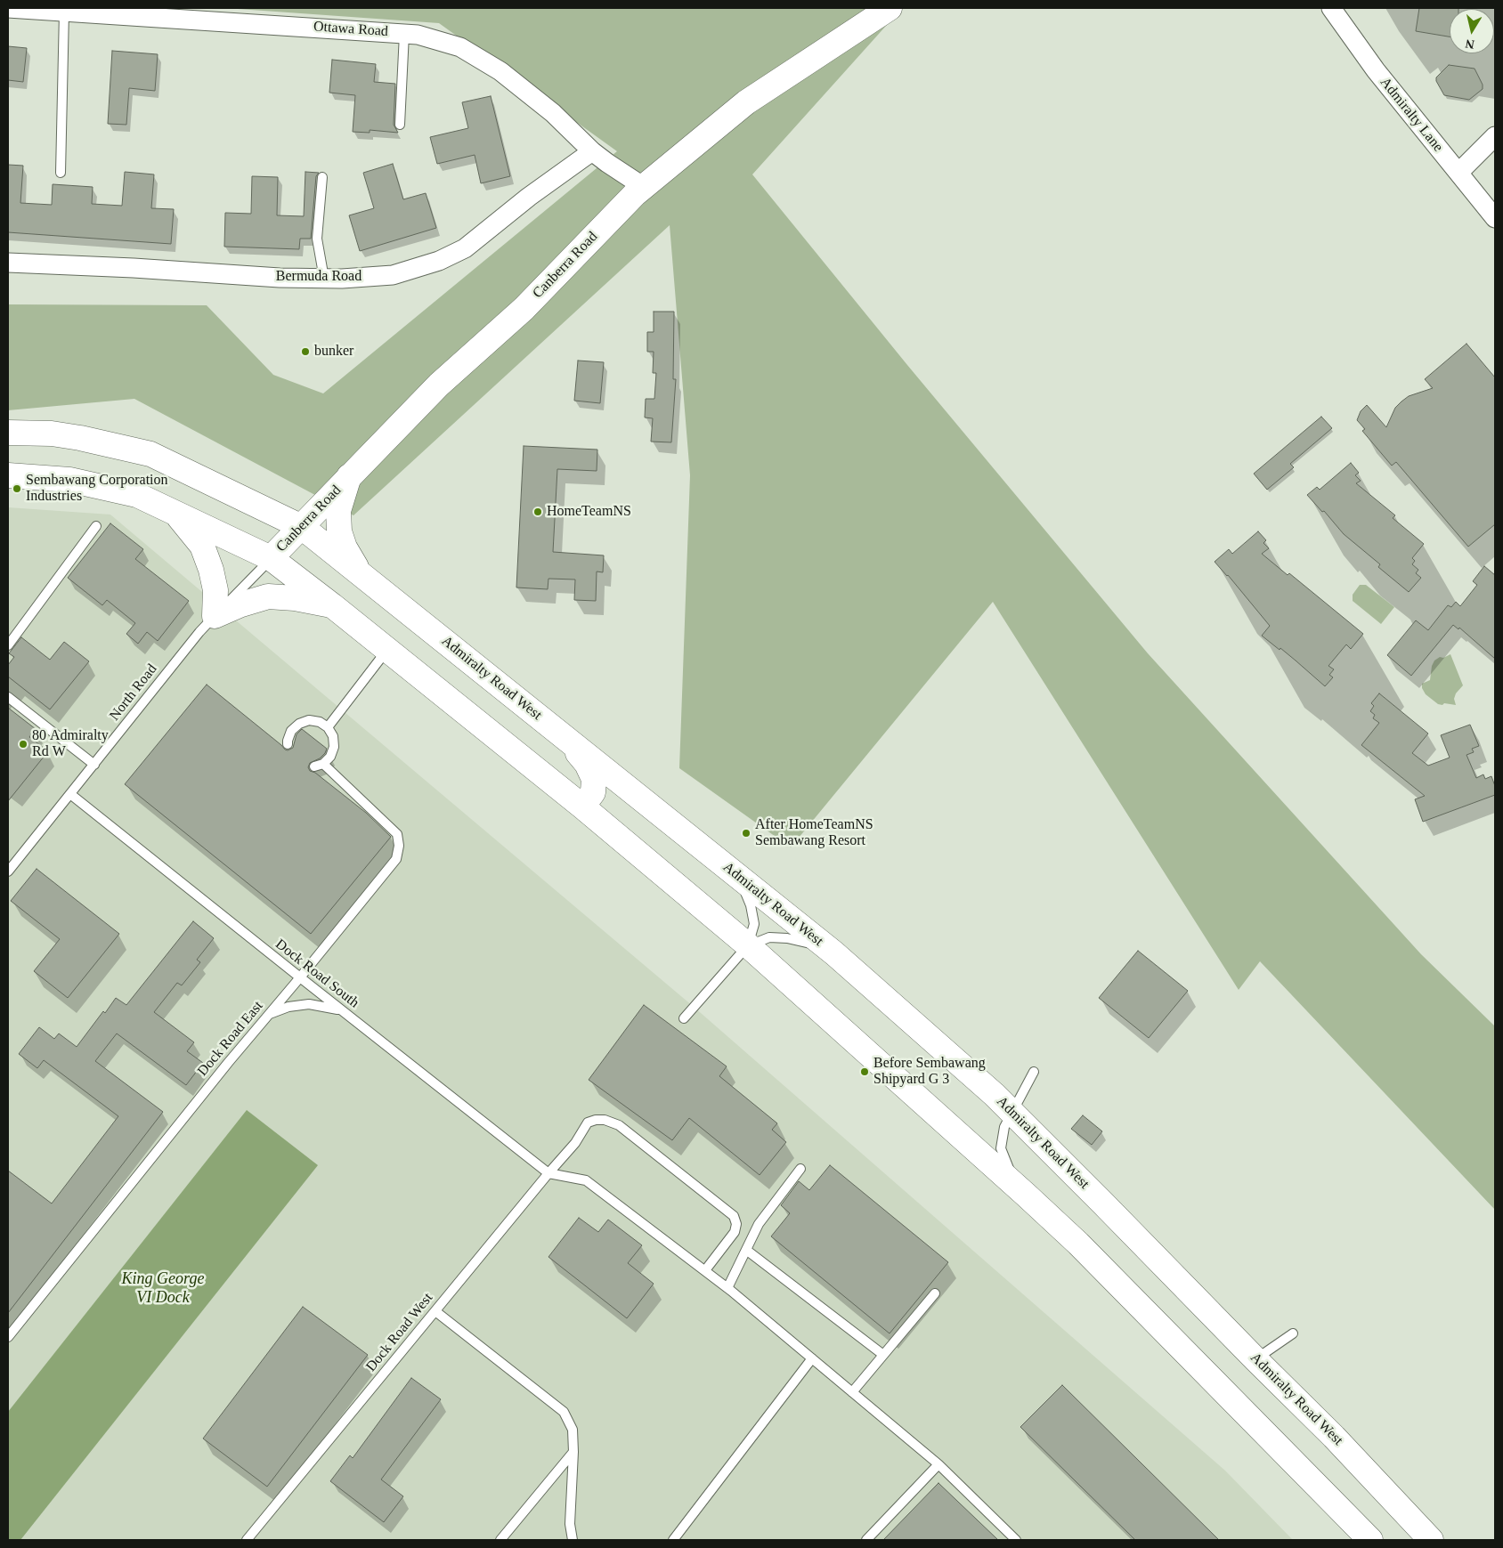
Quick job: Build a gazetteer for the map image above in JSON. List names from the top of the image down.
{
  "streets": {
    "main road": ["Canberra Road", "Admiralty Road West"],
    "street": ["Ottawa Road", "Admiralty Lane", "Bermuda Road"],
    "lane": [
      "North Road",
      "Dock Road South",
      "Dock Road East",
      "Dock Road West"
    ]
  },
  "crossings": [
    ["Ottawa Road", "Canberra Road"],
    ["Ottawa Road", "Bermuda Road"],
    ["Canberra Road", "Admiralty Road West"],
    ["Canberra Road", "North Road"],
    ["North Road", "Dock Road South"],
    ["Dock Road South", "Dock Road East"],
    ["Dock Road South", "Dock Road West"]
  ],
  "water": ["King George VI Dock"],
  "places": [
    "bunker",
    "Sembawang Corporation Industries",
    "HomeTeamNS",
    "80 Admiralty Rd W",
    "After HomeTeamNS Sembawang Resort",
    "Before Sembawang Shipyard G 3"
  ],
  "north": "bottom"
}
